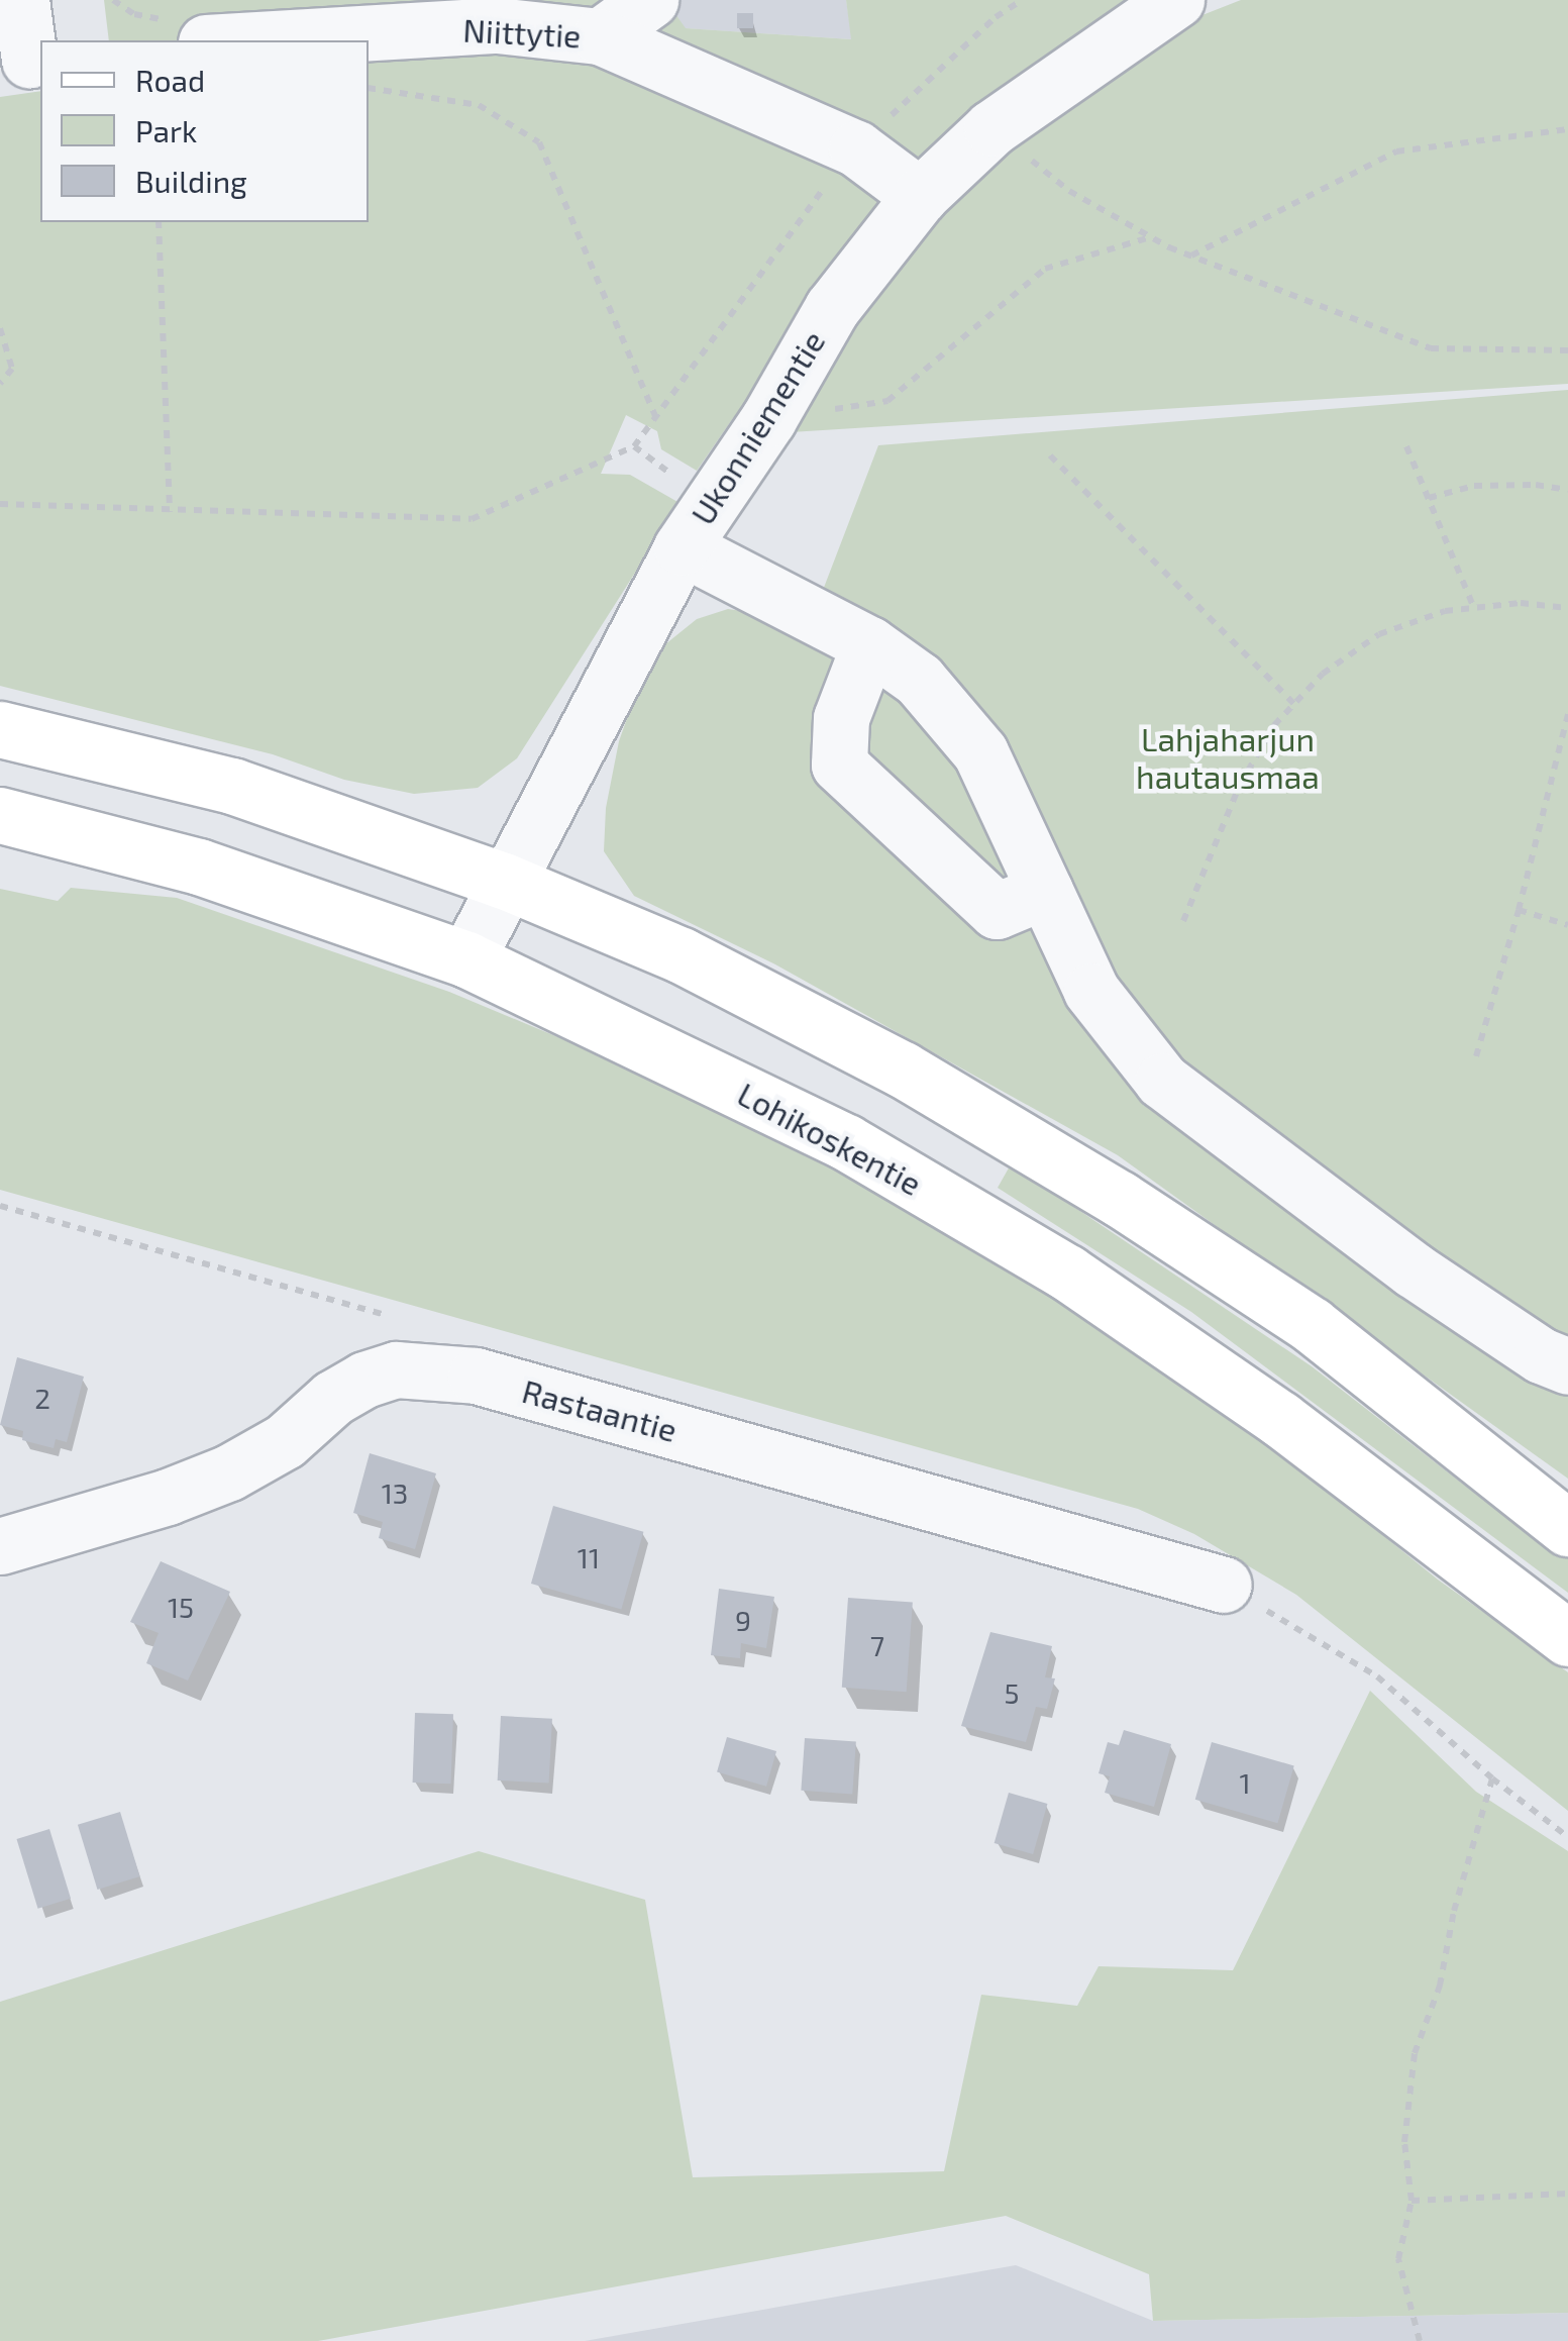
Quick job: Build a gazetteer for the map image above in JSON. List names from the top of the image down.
{
  "streets": {
    "main road": ["Lohikoskentie"],
    "street": ["Niittytie", "Ukonniementie", "Rastaantie"]
  },
  "crossings": [
    ["Niittytie", "Ukonniementie"],
    ["Ukonniementie", "Lohikoskentie"]
  ],
  "parks": ["Lahjaharjun hautausmaa"],
  "house_numbers": [
    "2",
    "13",
    "11",
    "15",
    "9",
    "7",
    "5",
    "1"
  ],
  "legend": ["Road", "Park", "Building"]
}
